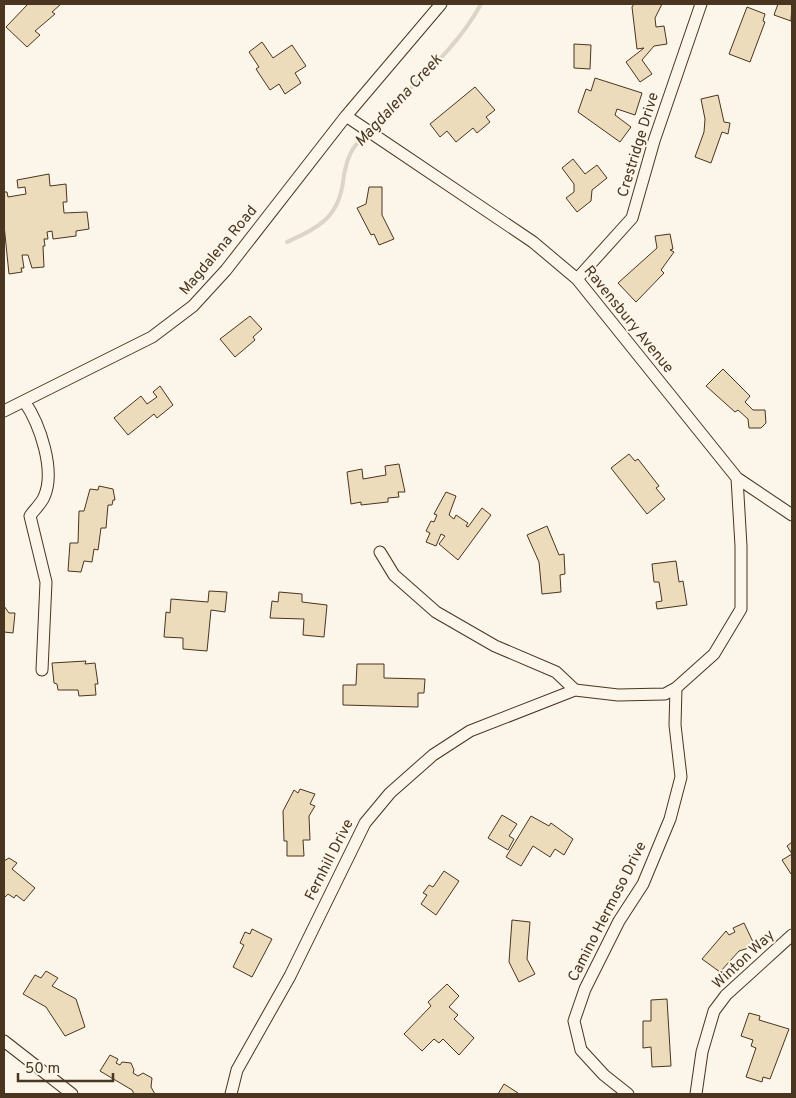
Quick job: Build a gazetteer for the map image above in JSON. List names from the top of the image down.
{
  "streets": {
    "street": [
      "Crestridge Drive",
      "Magdalena Road",
      "Ravensbury Avenue",
      "Fernhill Drive",
      "Camino Hermoso Drive",
      "Winton Way"
    ]
  },
  "crossings": [
    ["Crestridge Drive", "Ravensbury Avenue"],
    ["Magdalena Road", "Ravensbury Avenue"],
    ["Fernhill Drive", "Camino Hermoso Drive"]
  ],
  "water": ["Magdalena Creek"],
  "scale_bar": "50 m"
}
